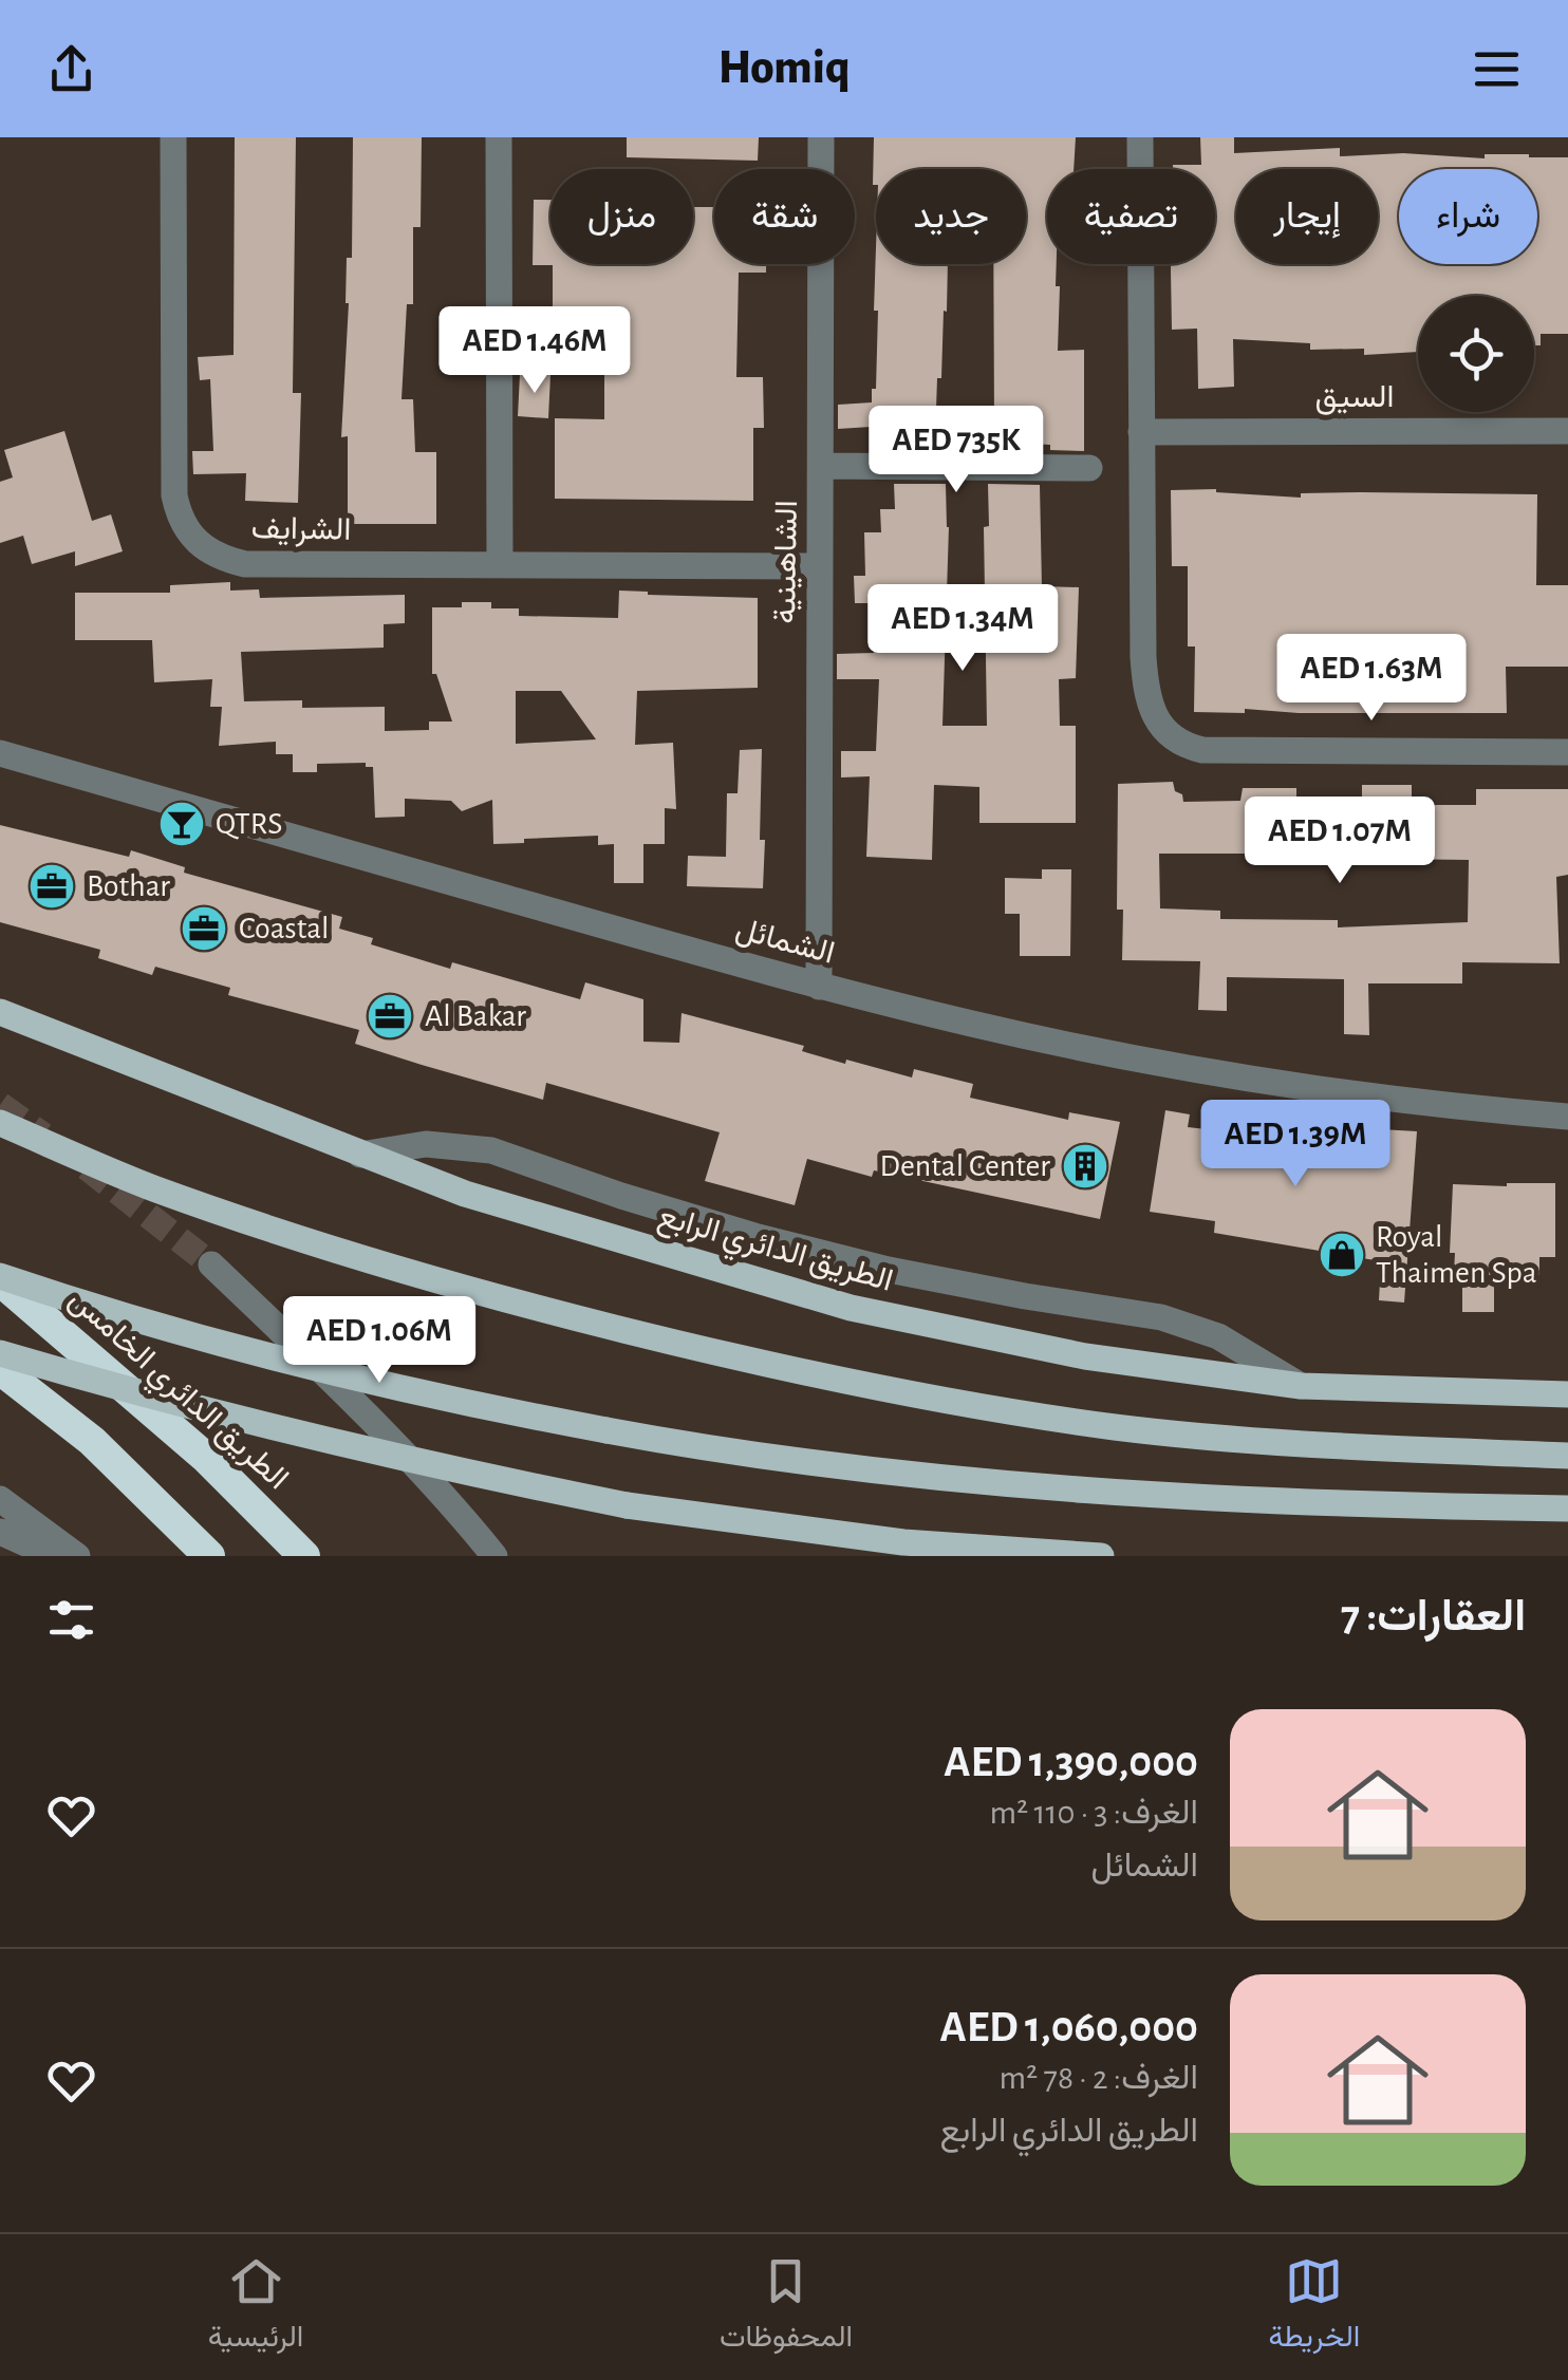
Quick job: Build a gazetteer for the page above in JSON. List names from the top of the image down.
{
  "streets": {
    "highway": ["الطريق الدائري الخامس"],
    "main road": ["الطريق الدائري الرابع"],
    "street": [
      "السيق",
      "الشرايف",
      "الشاهينية",
      "الشمائل"
    ]
  },
  "crossings": [
    ["الشرايف", "الشاهينية"],
    ["الشاهينية", "الشمائل"]
  ],
  "places": {
    "bar": ["QTRS"],
    "office": ["Bothar", "Coastal", "Al Bakar"],
    "building": ["Dental Center"],
    "shop": ["Royal Thaimen Spa"]
  },
  "page": {
    "header": "Homiq",
    "chip": [
      "شراء",
      "إيجار",
      "تصفية",
      "جديد",
      "شقة",
      "منزل"
    ],
    "price": [
      "AED 1.46M",
      "AED 735K",
      "AED 1.34M",
      "AED 1.63M",
      "AED 1.07M",
      "AED 1.39M",
      "AED 1.06M"
    ],
    "heading": "العقارات: 7",
    "list": [
      {
        "name": "AED 1,390,000",
        "note": "الغرف: 3 · 110 m² · الشمائل"
      },
      {
        "name": "AED 1,060,000",
        "note": "الغرف: 2 · 78 m² · الطريق الدائري الرابع"
      }
    ],
    "tabs": ["الخريطة", "المحفوظات", "الرئيسية"]
  }
}
